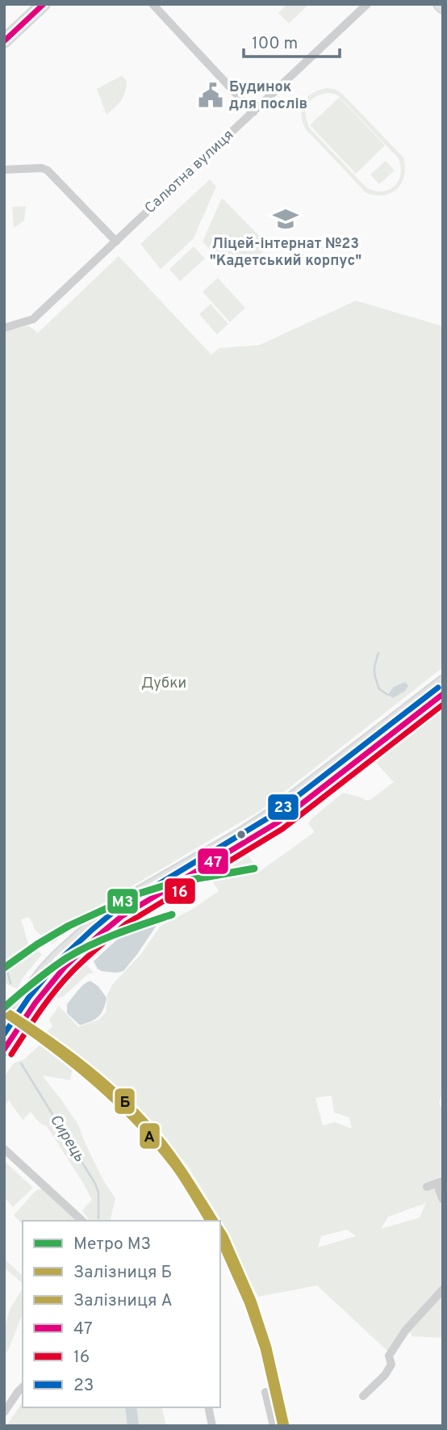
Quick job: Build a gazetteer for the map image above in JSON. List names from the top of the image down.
{
  "streets": {
    "street": ["Салютна вулиця"]
  },
  "water": ["Сирець"],
  "parks": ["Дубки"],
  "places": {
    "public building": ["Будинок для послів"],
    "school or university": ["Ліцей-інтернат №23 \"Кадетський корпус\""]
  },
  "lines": [
    "transit line 47",
    "transit line 23",
    "transit line 16",
    "metro line M3",
    "rail line Б",
    "rail line A"
  ],
  "legend": [
    "Метро M3",
    "Залізниця Б",
    "Залізниця A",
    "47",
    "16",
    "23"
  ],
  "scale_bar": "100 m"
}
